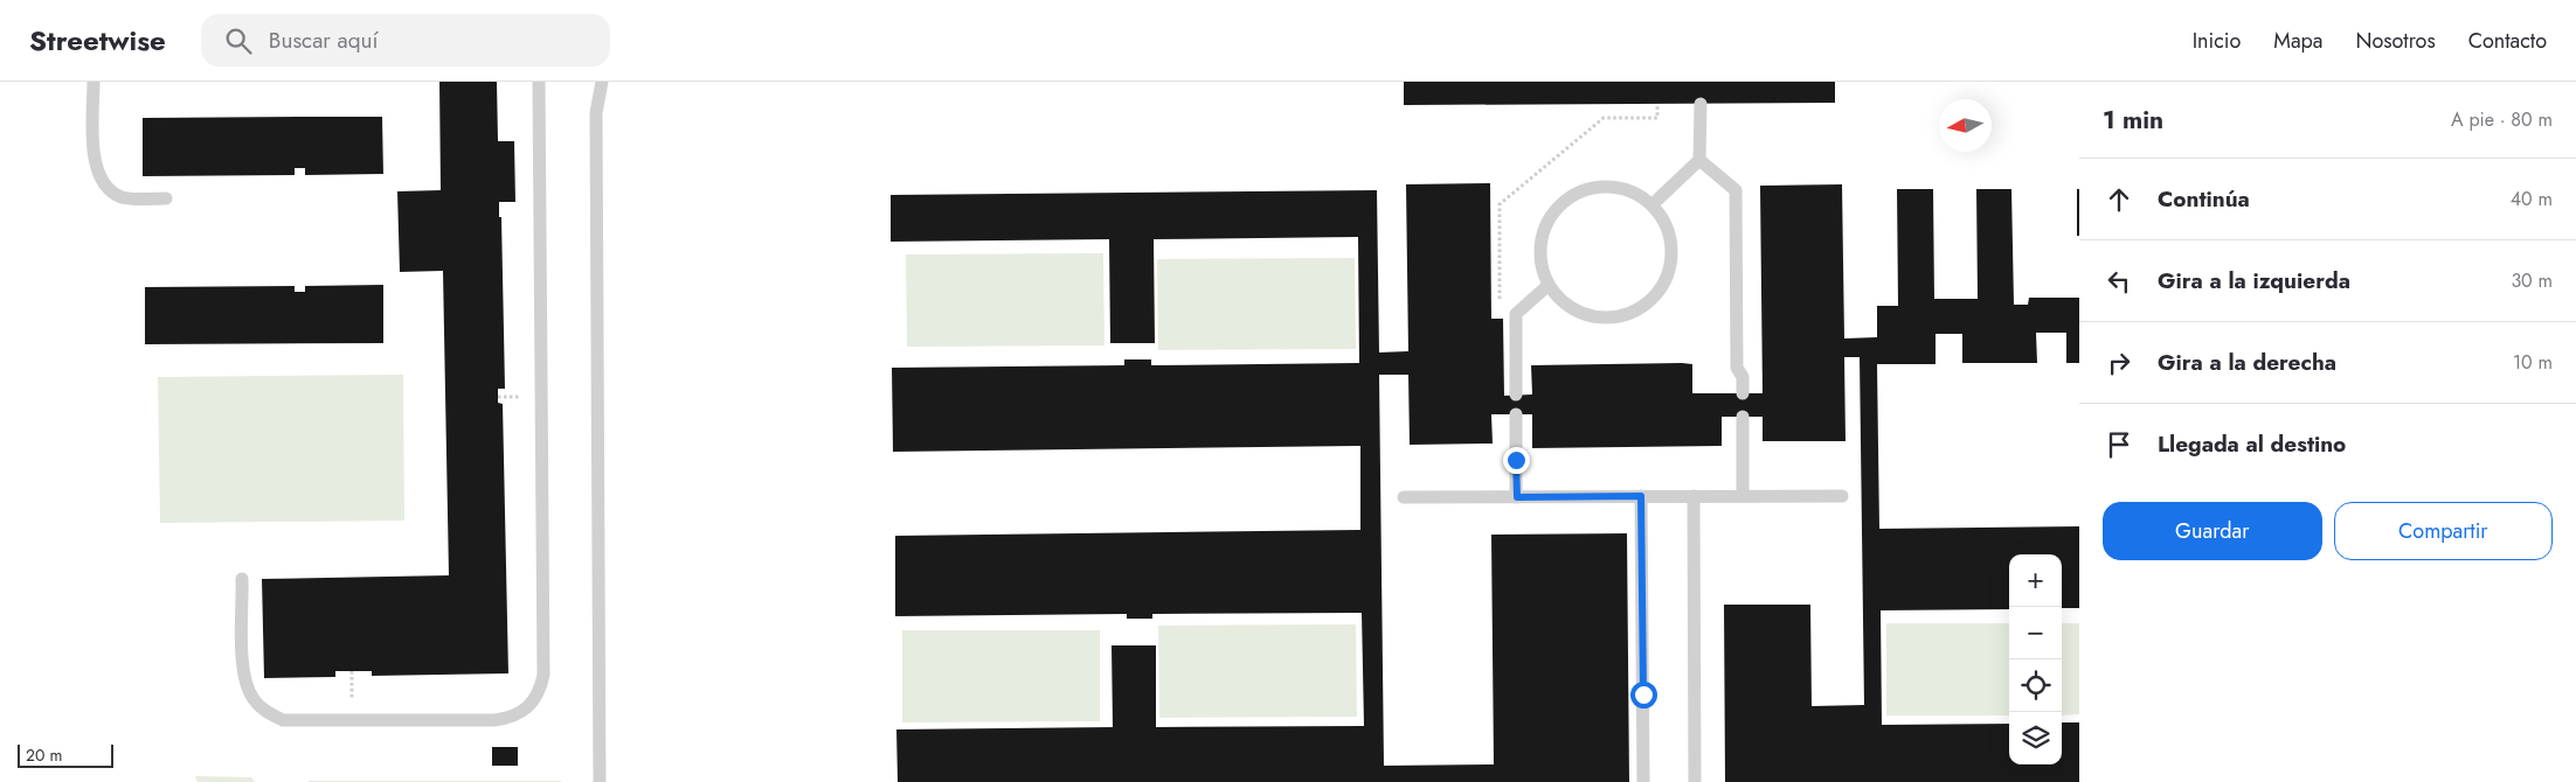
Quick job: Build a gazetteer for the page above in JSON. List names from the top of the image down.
{
  "scale_bar": "20 m",
  "north": "left",
  "page": {
    "header": "Streetwise",
    "search": "Buscar aquí",
    "nav": [
      "Inicio",
      "Mapa",
      "Nosotros",
      "Contacto"
    ],
    "heading": ["1 min", "A pie · 80 m"],
    "list": [
      ["Continúa", "40 m"],
      ["Gira a la izquierda", "30 m"],
      ["Gira a la derecha", "10 m"],
      "Llegada al destino"
    ],
    "buttons": ["Guardar", "Compartir"],
    "map_buttons": ["+", "−"],
    "scale": "20 m"
  }
}
